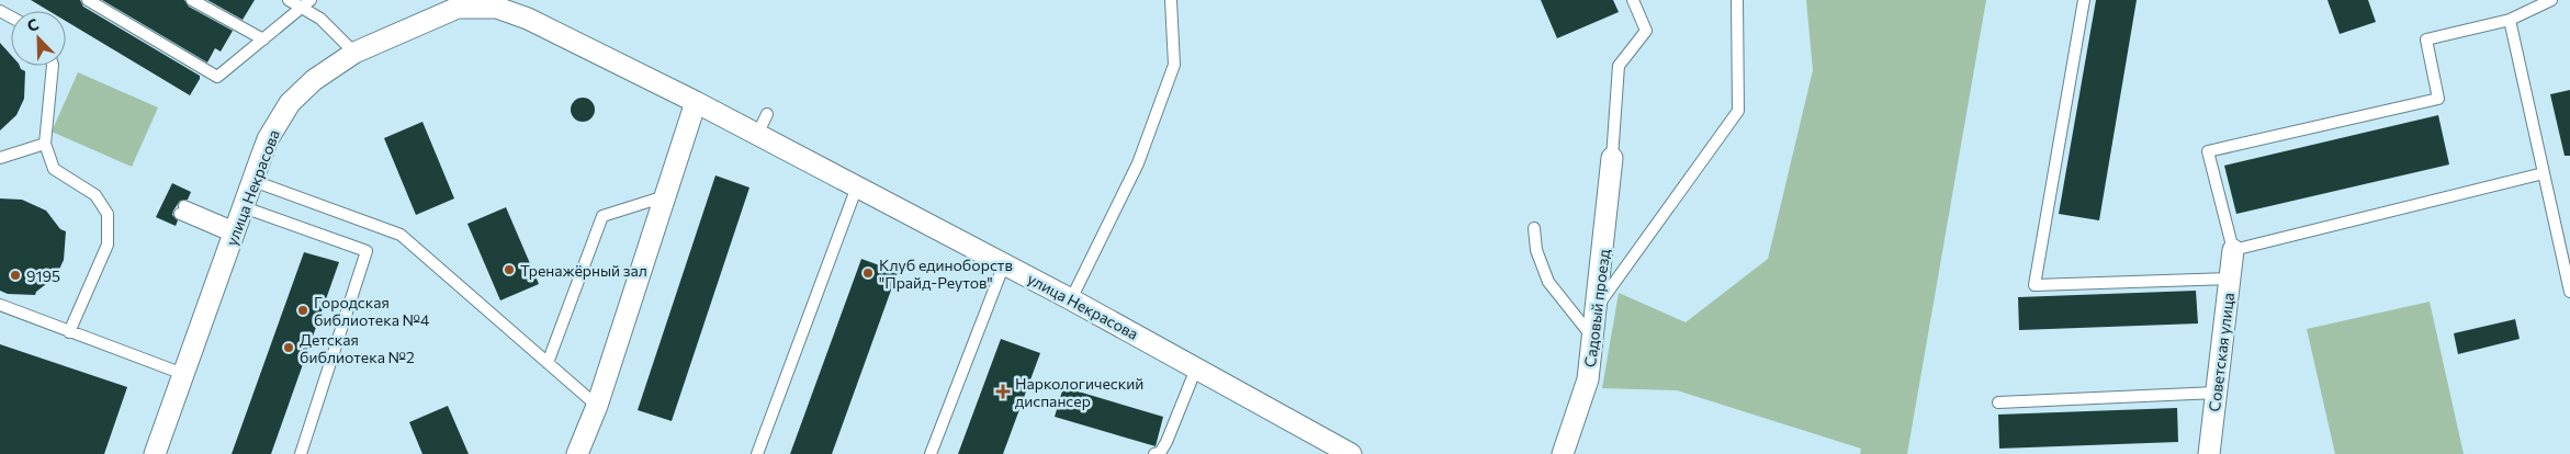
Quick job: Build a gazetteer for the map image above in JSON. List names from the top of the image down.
{
  "streets": {
    "street": ["улица Некрасова", "Садовый проезд", "Советская улица"]
  },
  "places": {
    "other": [
      "Тренажёрный зал",
      "Клуб единоборств \"Прайд-Реутов\"",
      "9195",
      "Городская библиотека №4",
      "Детская библиотека №2"
    ],
    "health": ["Наркологический диспансер"]
  },
  "north": "top left"
}
